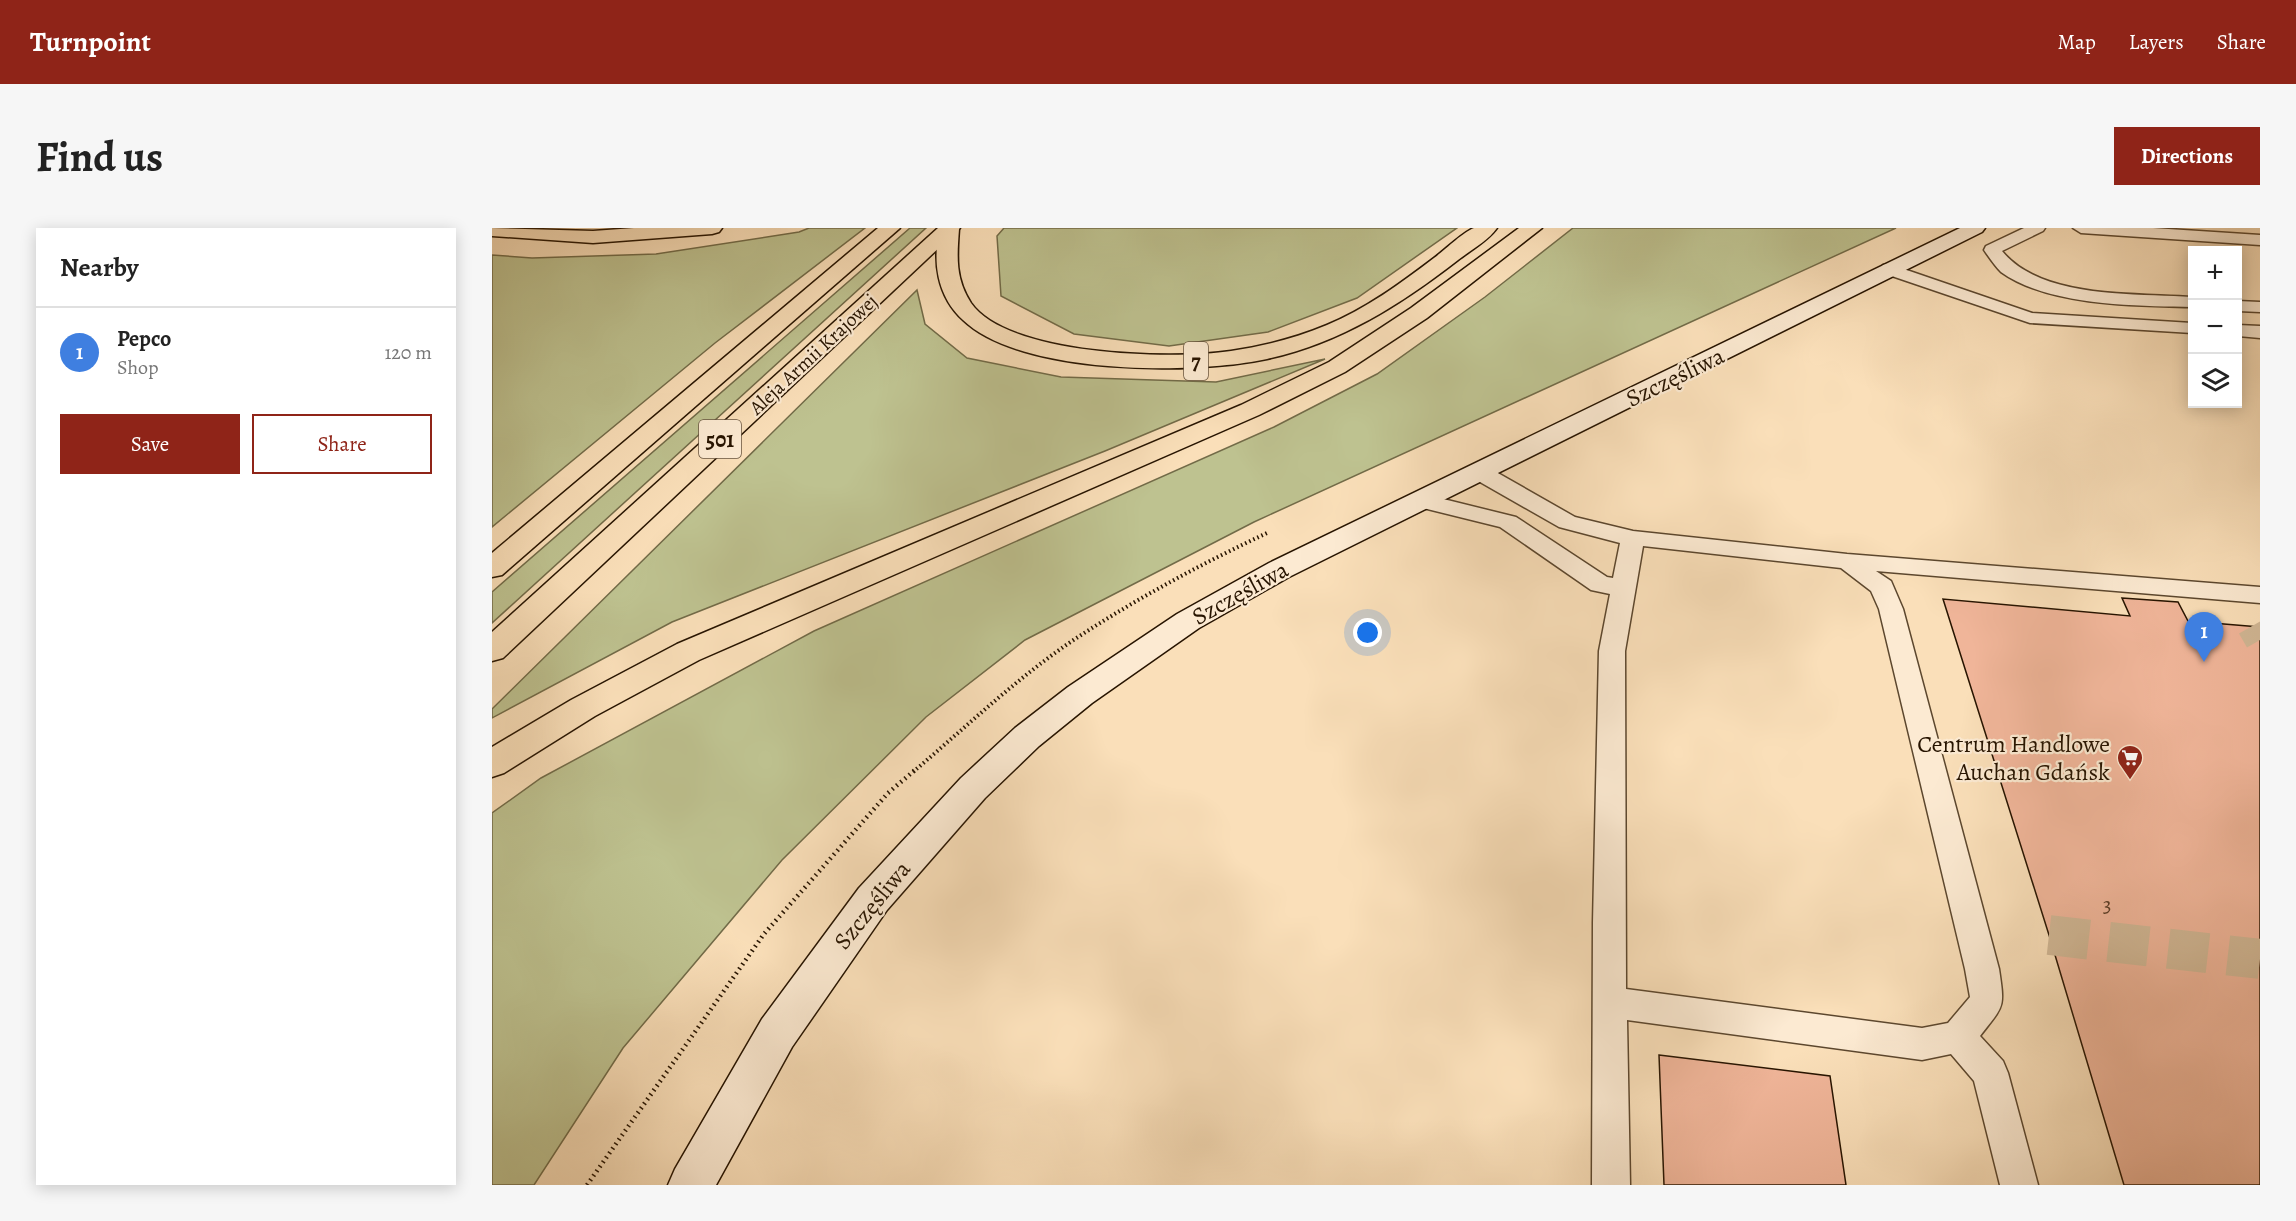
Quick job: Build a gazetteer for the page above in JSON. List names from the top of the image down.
{
  "streets": {
    "main road": ["Aleja Armii Krajowej", "7", "501"],
    "street": ["Szczęśliwa"]
  },
  "crossings": [
    ["Aleja Armii Krajowej", "7"]
  ],
  "places": {
    "supermarket": ["Centrum Handlowe Auchan Gdańsk"]
  },
  "house_numbers": ["3"],
  "page": {
    "header": "Turnpoint",
    "nav": ["Map", "Layers", "Share"],
    "buttons": [
      "Directions",
      ["Save", "Share"]
    ],
    "title": "Find us",
    "heading": "Nearby",
    "map_buttons": ["+", "−"],
    "list": [
      {
        "mark": "1",
        "name": "Pepco",
        "note": "Shop",
        "value": "120 m"
      }
    ],
    "pins": "1"
  }
}
